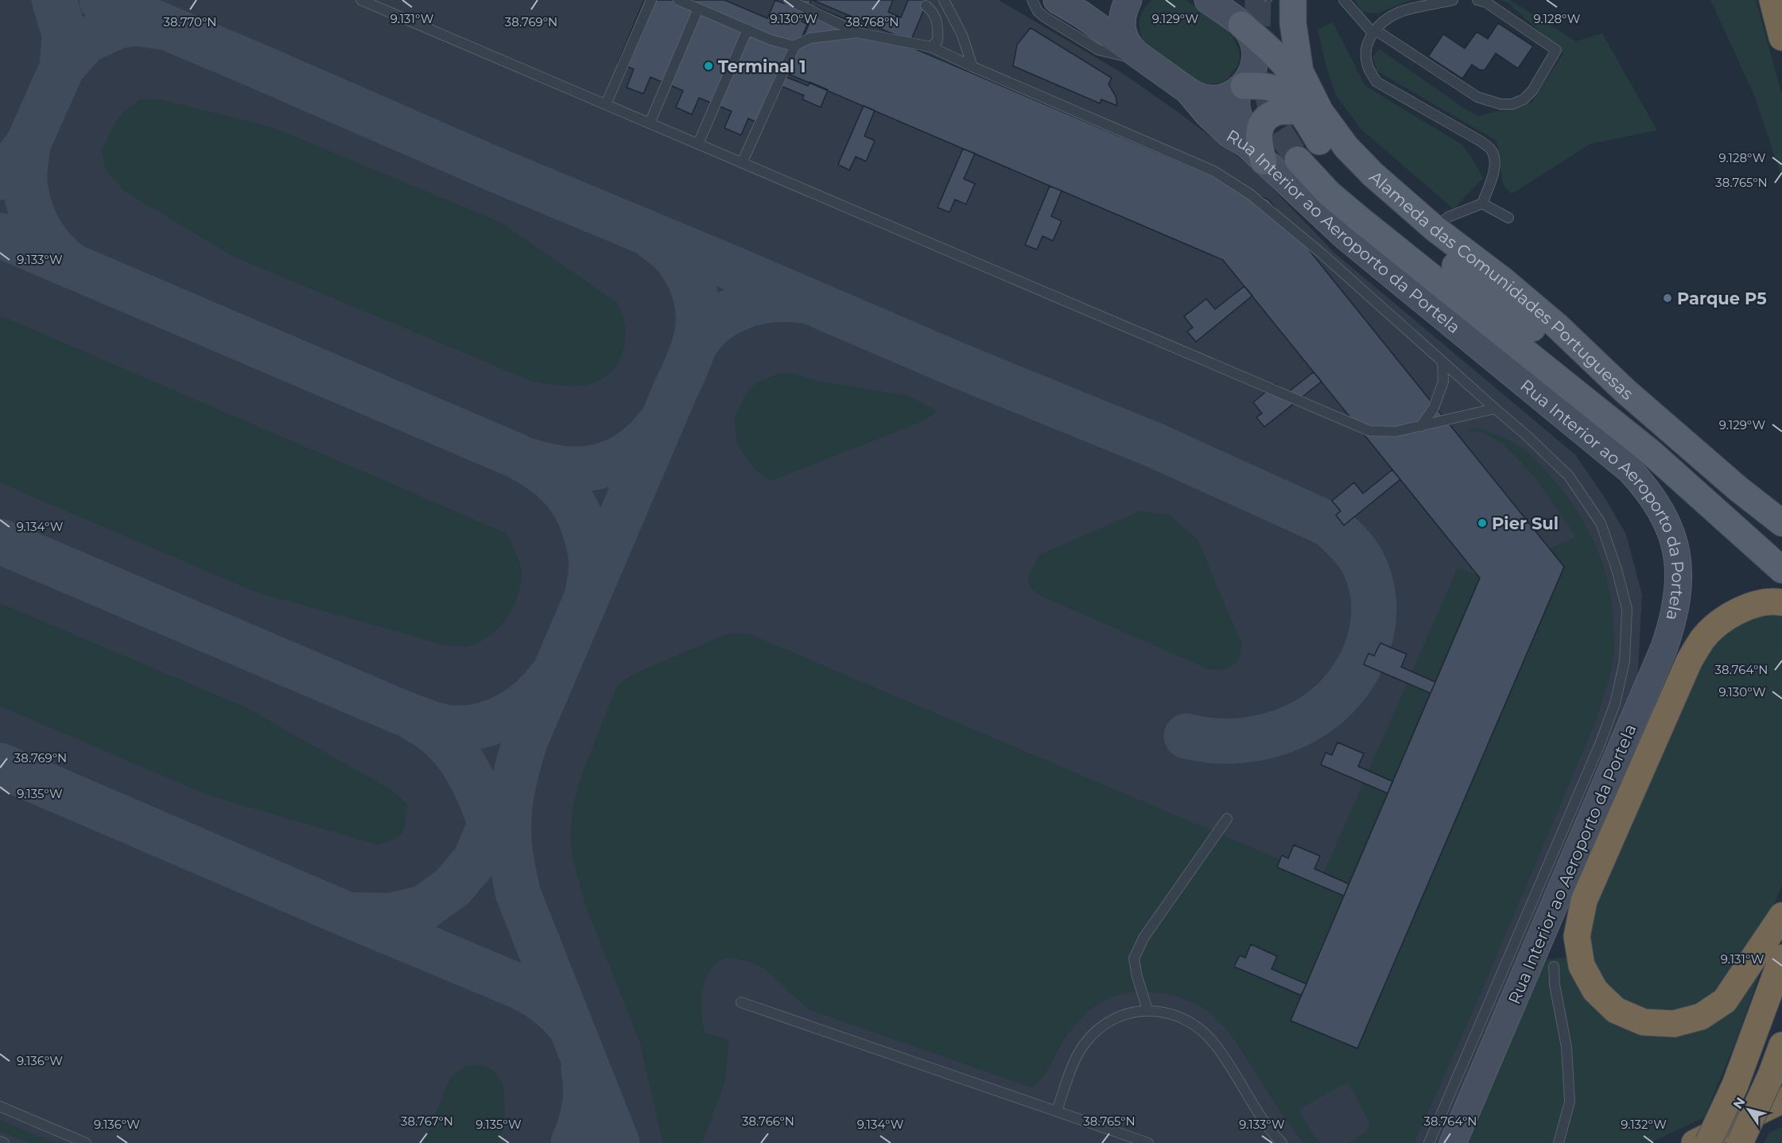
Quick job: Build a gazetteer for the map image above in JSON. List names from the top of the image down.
{
  "streets": {
    "main road": ["Alameda das Comunidades Portuguesas"],
    "street": ["Rua Interior ao Aeroporto da Portela"]
  },
  "places": ["Terminal 1", "Parque P5", "Pier Sul"],
  "north": "top left",
  "coordinates": [
    "9.131°W",
    "9.130°W",
    "9.129°W",
    "9.128°W",
    "38.770°N",
    "38.769°N",
    "38.768°N",
    "38.765°N",
    "9.133°W",
    "9.134°W",
    "38.764°N",
    "9.135°W",
    "9.136°W",
    "38.767°N",
    "38.766°N",
    "9.132°W"
  ]
}
